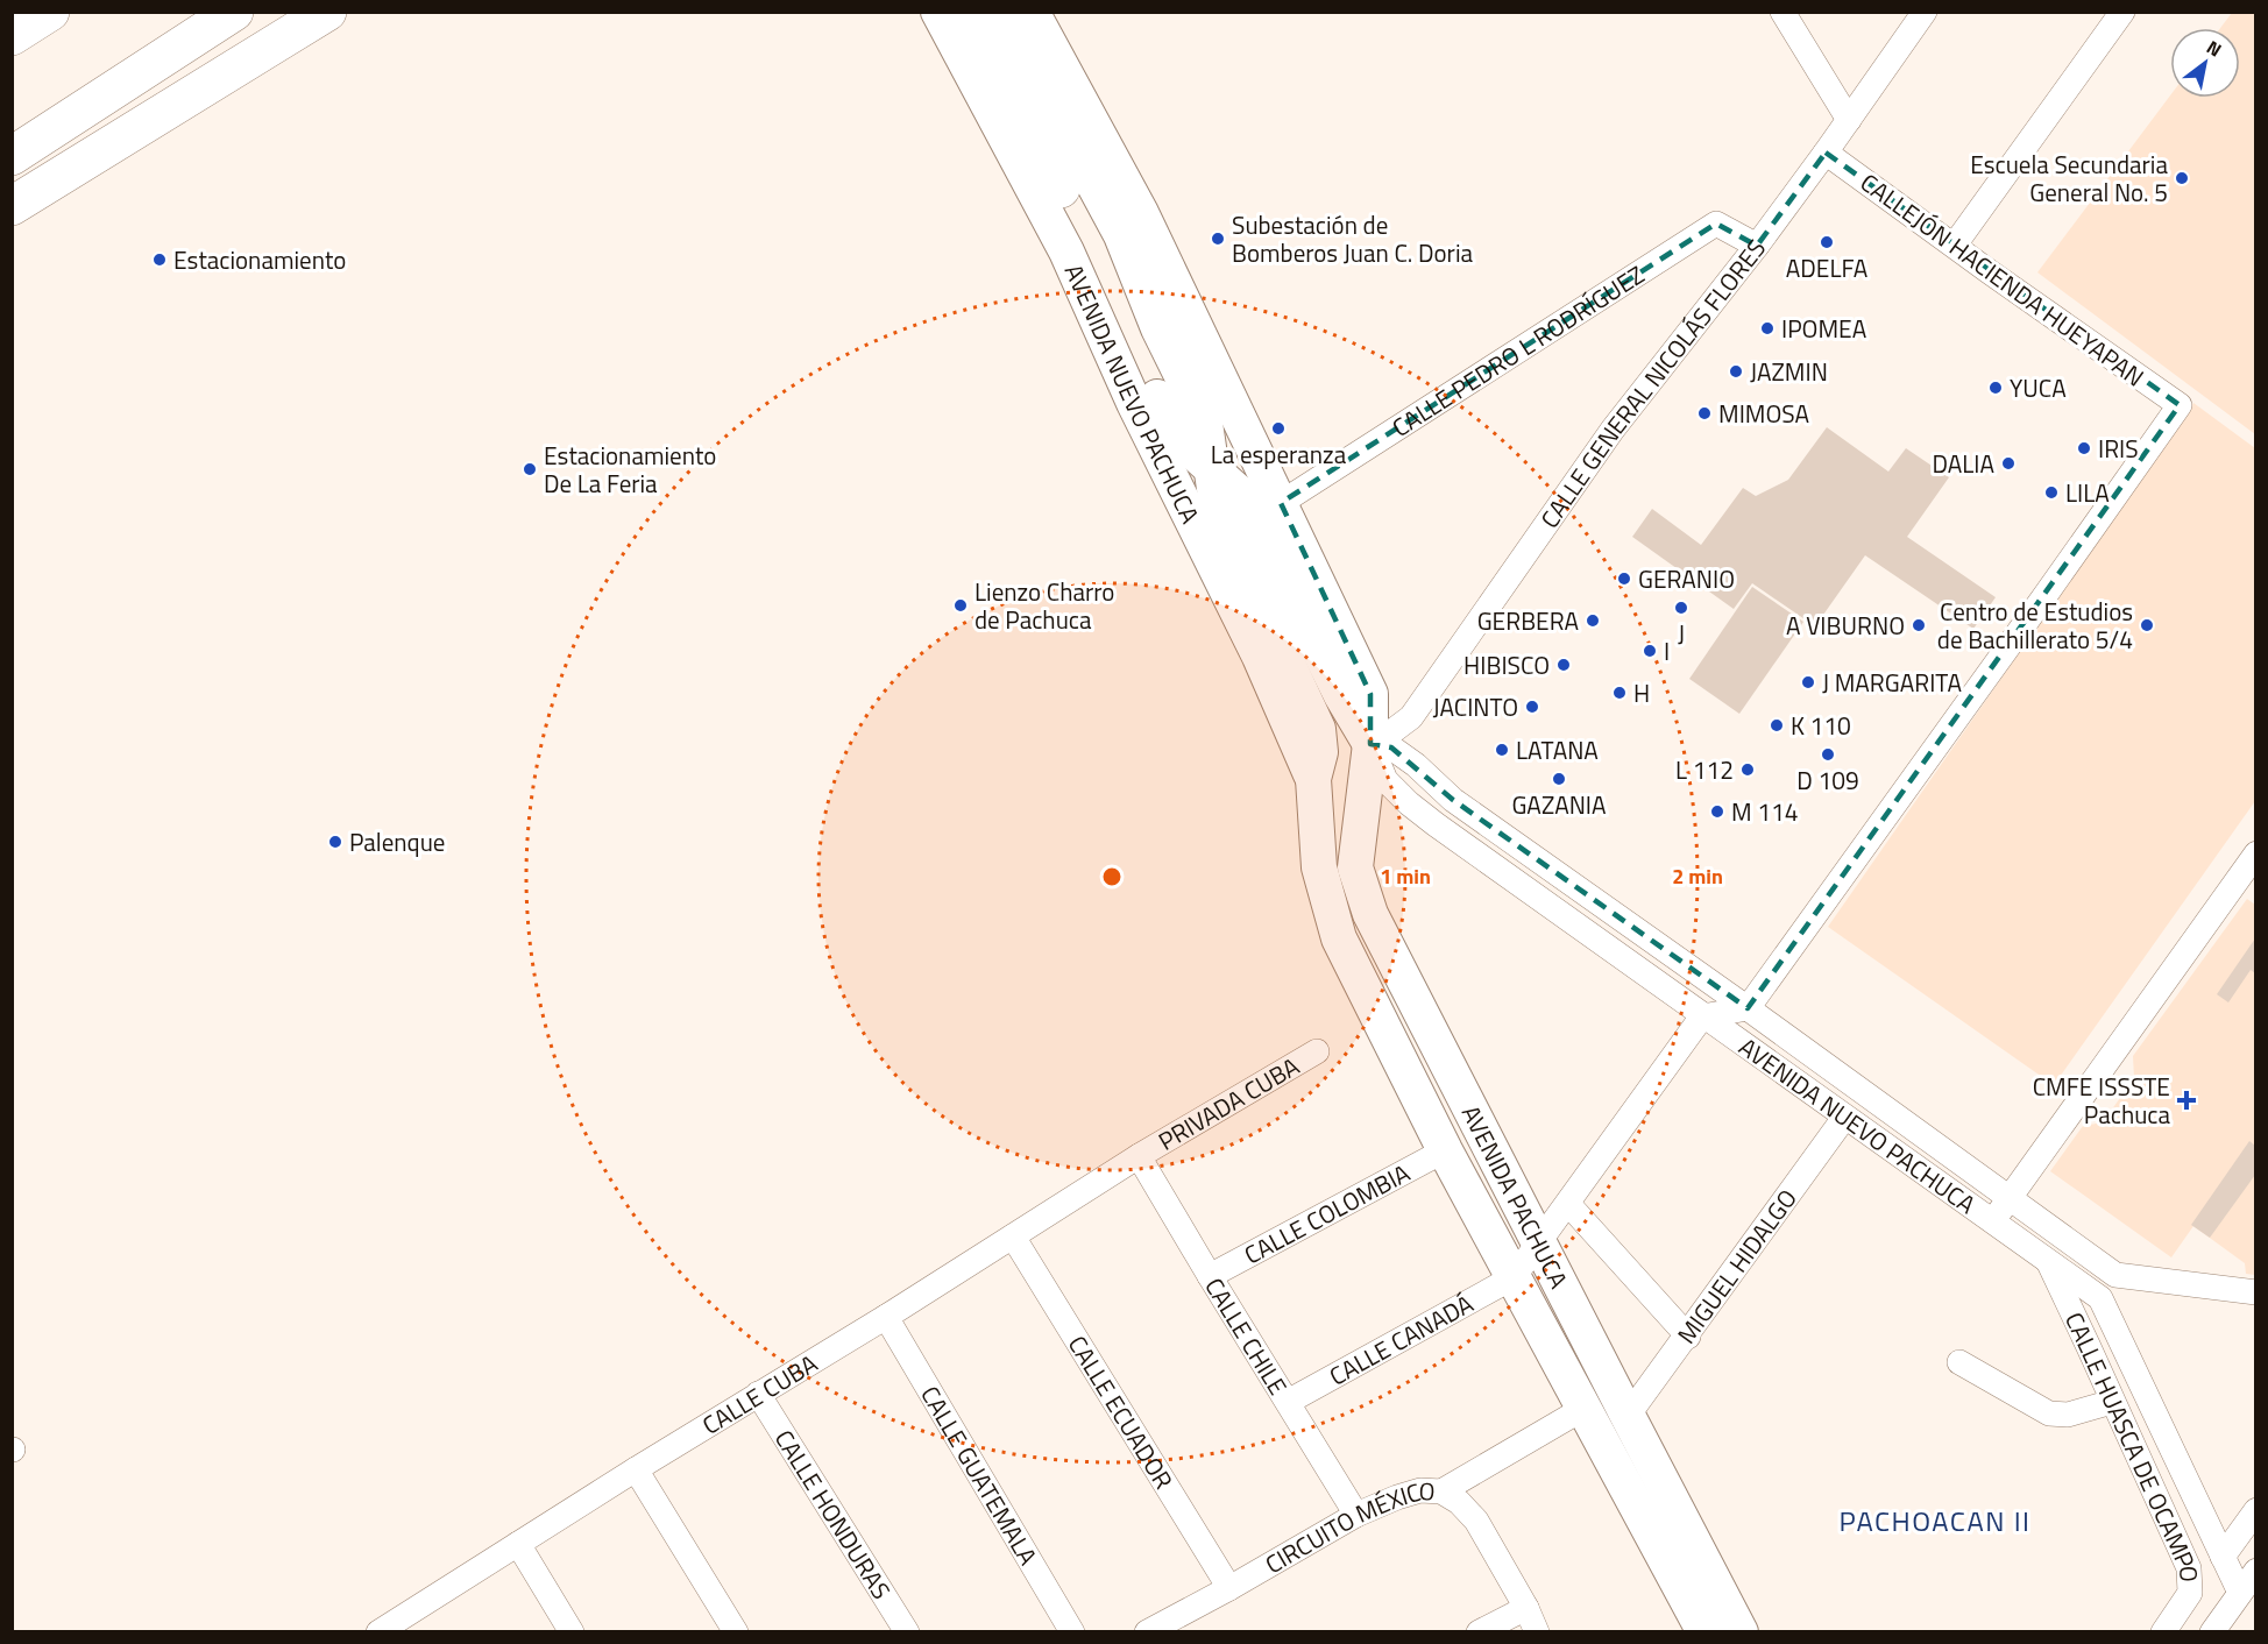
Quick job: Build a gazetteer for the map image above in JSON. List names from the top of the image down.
{
  "streets": {
    "main road": ["AVENIDA NUEVO PACHUCA", "AVENIDA PACHUCA"],
    "street": [
      "CALLEJÓN HACIENDA HUEYAPAN",
      "CALLE PEDRO L RODRÍGUEZ",
      "CALLE GENERAL NICOLÁS FLORES",
      "PRIVADA CUBA",
      "CALLE COLOMBIA",
      "MIGUEL HIDALGO",
      "CALLE CHILE",
      "CALLE CANADÁ",
      "CALLE CUBA",
      "CALLE ECUADOR",
      "CALLE HUASCA DE OCAMPO",
      "CALLE GUATEMALA",
      "CALLE HONDURAS",
      "CIRCUITO MÉXICO"
    ]
  },
  "crossings": [
    ["CALLEJÓN HACIENDA HUEYAPAN", "CALLE GENERAL NICOLÁS FLORES"],
    ["CALLEJÓN HACIENDA HUEYAPAN", "AVENIDA NUEVO PACHUCA"],
    ["CALLE PEDRO L RODRÍGUEZ", "CALLE GENERAL NICOLÁS FLORES"],
    ["CALLE PEDRO L RODRÍGUEZ", "AVENIDA NUEVO PACHUCA"],
    ["CALLE GENERAL NICOLÁS FLORES", "AVENIDA NUEVO PACHUCA"],
    ["CALLE GENERAL NICOLÁS FLORES", "AVENIDA PACHUCA"],
    ["AVENIDA NUEVO PACHUCA", "AVENIDA PACHUCA"],
    ["AVENIDA NUEVO PACHUCA", "MIGUEL HIDALGO"],
    ["AVENIDA NUEVO PACHUCA", "CALLE HUASCA DE OCAMPO"],
    ["PRIVADA CUBA", "CALLE CHILE"],
    ["PRIVADA CUBA", "CALLE CUBA"],
    ["AVENIDA PACHUCA", "CALLE COLOMBIA"],
    ["AVENIDA PACHUCA", "MIGUEL HIDALGO"],
    ["AVENIDA PACHUCA", "CALLE CANADÁ"],
    ["CALLE COLOMBIA", "CALLE CHILE"],
    ["CALLE CHILE", "CALLE CANADÁ"],
    ["CALLE CHILE", "CALLE CUBA"],
    ["CALLE CHILE", "CIRCUITO MÉXICO"],
    ["CALLE CUBA", "CALLE ECUADOR"],
    ["CALLE CUBA", "CALLE GUATEMALA"],
    ["CALLE CUBA", "CALLE HONDURAS"],
    ["CALLE ECUADOR", "CIRCUITO MÉXICO"]
  ],
  "districts": ["PACHOACAN II"],
  "places": {
    "other": [
      "Escuela Secundaria General No. 5",
      "Subestación de Bomberos Juan C. Doria",
      "ADELFA",
      "Estacionamiento",
      "IPOMEA",
      "JAZMIN",
      "YUCA",
      "MIMOSA",
      "La esperanza",
      "IRIS",
      "DALIA",
      "Estacionamiento De La Feria",
      "LILA",
      "GERANIO",
      "Lienzo Charro de Pachuca",
      "J",
      "GERBERA",
      "A VIBURNO",
      "Centro de Estudios de Bachillerato 5/4",
      "I",
      "HIBISCO",
      "J MARGARITA",
      "H",
      "JACINTO",
      "K 110",
      "LATANA",
      "D 109",
      "L 112",
      "GAZANIA",
      "M 114",
      "Palenque"
    ],
    "health": ["CMFE ISSSTE Pachuca"]
  },
  "north": "top right",
  "rings": ["1 min", "2 min"]
}
